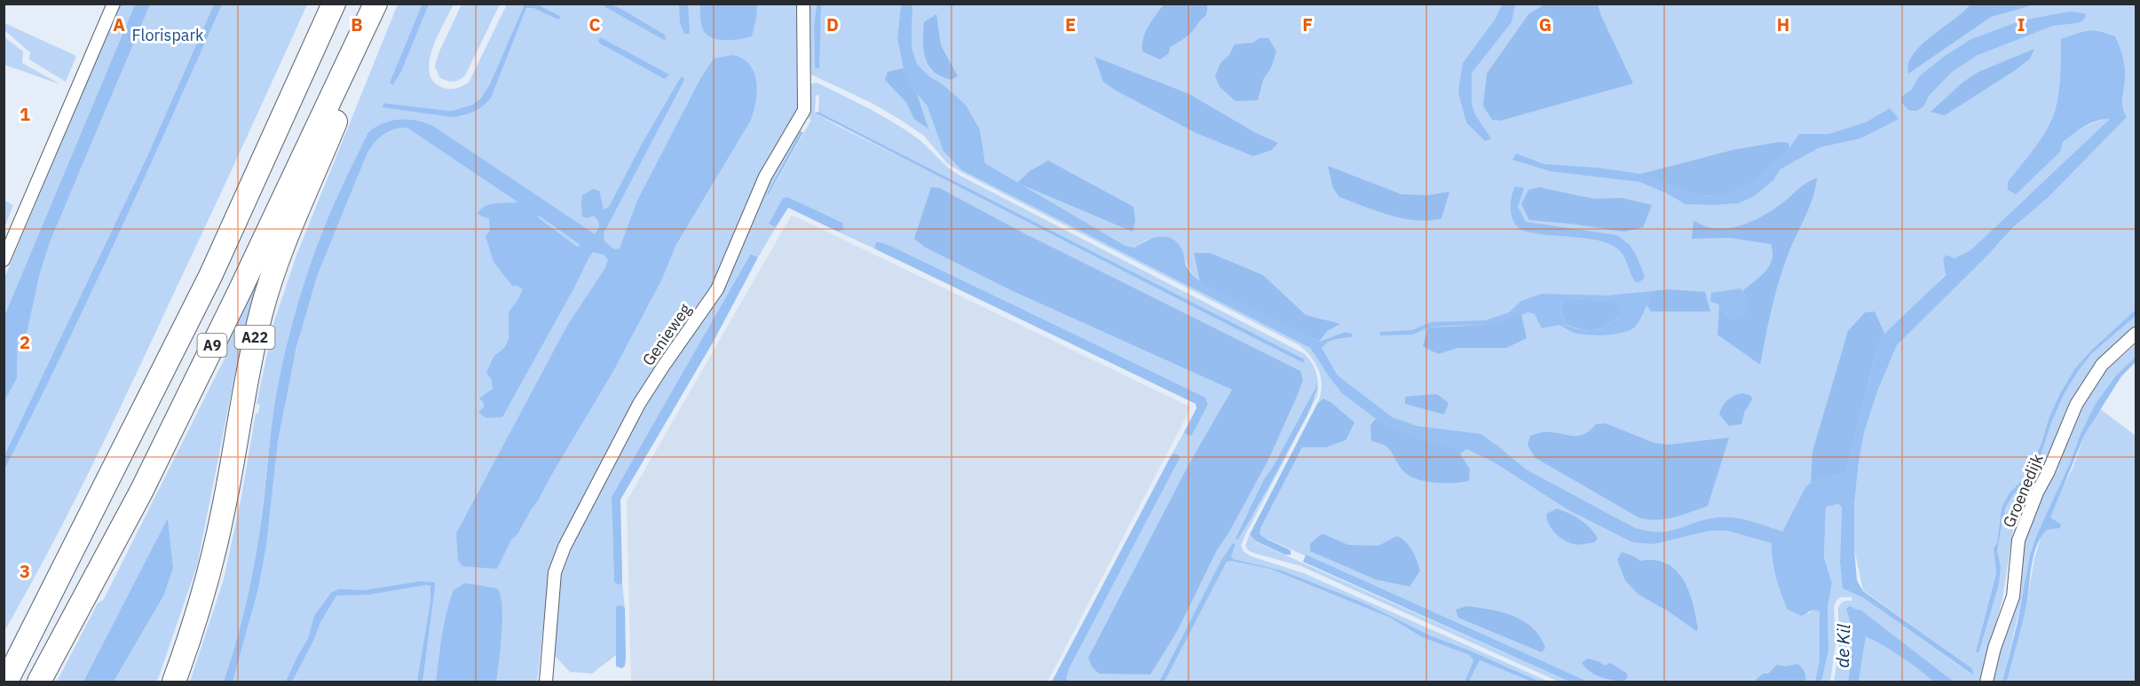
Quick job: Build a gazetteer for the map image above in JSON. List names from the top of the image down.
{
  "streets": {
    "highway": ["A22", "A9"],
    "street": ["Genieweg", "Groenedijk"]
  },
  "crossings": [
    ["A22", "A9"]
  ],
  "water": ["de Kil"],
  "parks": ["Florispark"],
  "grid": {
    "columns": [
      "A",
      "B",
      "C",
      "D",
      "E",
      "F",
      "G",
      "H",
      "I"
    ],
    "rows": ["1", "2", "3"]
  }
}
